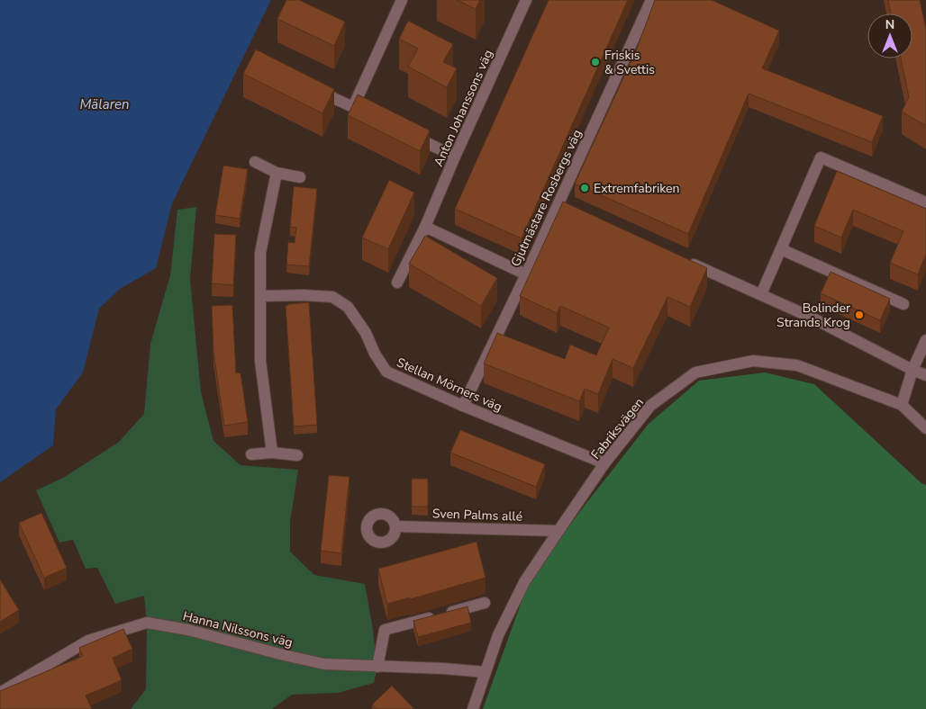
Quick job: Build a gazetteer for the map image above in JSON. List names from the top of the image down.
{
  "streets": {
    "street": [
      "Anton Johanssons väg",
      "Gjutmästare Rosbergs väg",
      "Stellan Mörners väg",
      "Fabriksvägen",
      "Sven Palms allé",
      "Hanna Nilssons väg"
    ]
  },
  "crossings": [
    ["Gjutmästare Rosbergs väg", "Stellan Mörners väg"],
    ["Stellan Mörners väg", "Fabriksvägen"],
    ["Fabriksvägen", "Sven Palms allé"],
    ["Fabriksvägen", "Hanna Nilssons väg"]
  ],
  "water": ["Mälaren"],
  "places": ["Friskis & Svettis", "Extremfabriken", "Bolinder Strands Krog"],
  "north": "top"
}
